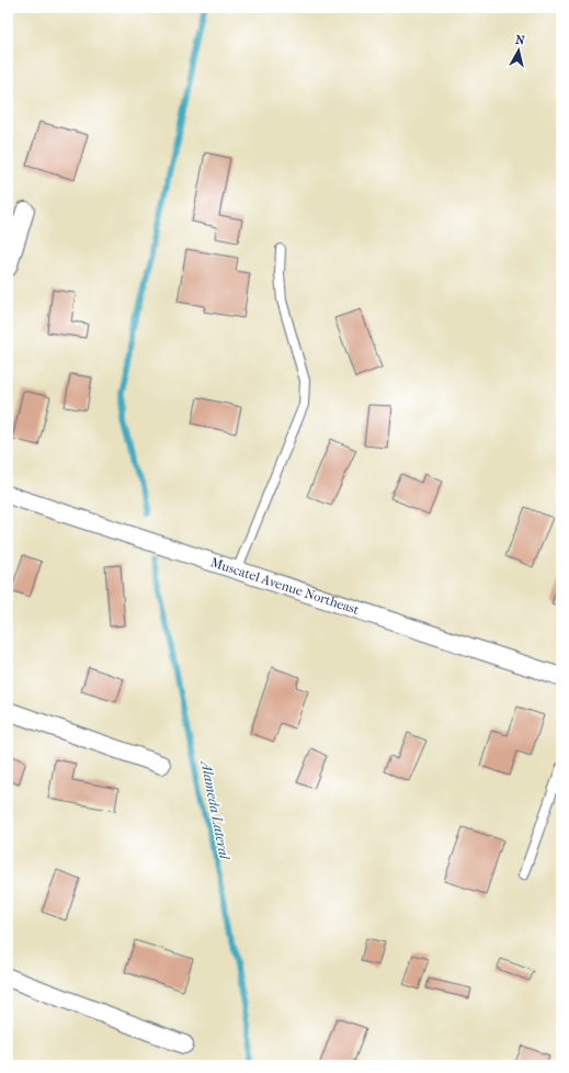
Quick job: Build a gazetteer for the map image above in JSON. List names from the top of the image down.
{
  "streets": {
    "street": ["Muscatel Avenue Northeast"]
  },
  "water": ["Alameda Lateral"],
  "north": "top"
}
